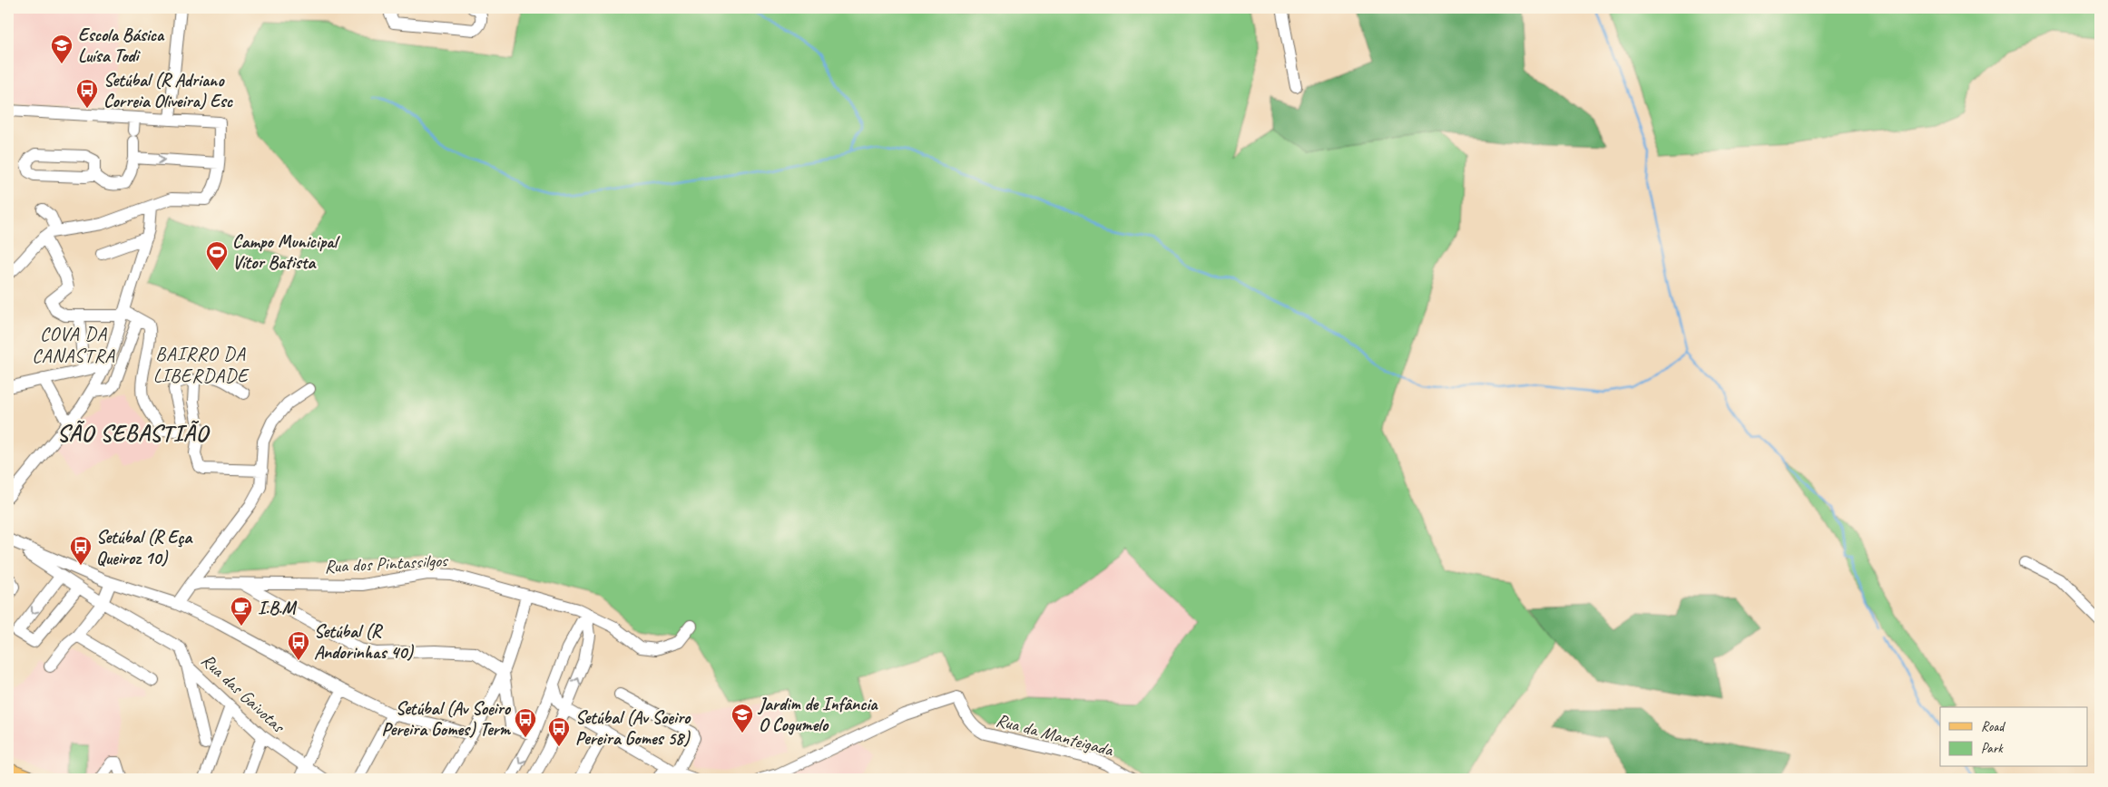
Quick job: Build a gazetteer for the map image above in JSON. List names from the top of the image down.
{
  "streets": {
    "street": ["Rua dos Pintassilgos", "Rua das Gaivotas", "Rua da Manteigada"]
  },
  "districts": ["COVA DA CANASTRA", "BAIRRO DA LIBERDADE", "SÃO SEBASTIÃO"],
  "places": {
    "school or university": ["Escola Básica Luísa Todi", "Jardim de Infância O Cogumelo"],
    "bus stop": [
      "Setúbal (R Adriano Correia Oliveira) Esc",
      "Setúbal (R Eça Queiroz 10)",
      "Setúbal (R Andorinhas 40)",
      "Setúbal (Av Soeiro Pereira Gomes) Term",
      "Setúbal (Av Soeiro Pereira Gomes 58)"
    ],
    "sports": ["Campo Municipal Vítor Batista"],
    "cafe": ["I.B.M"]
  },
  "legend": ["Road", "Park"]
}
